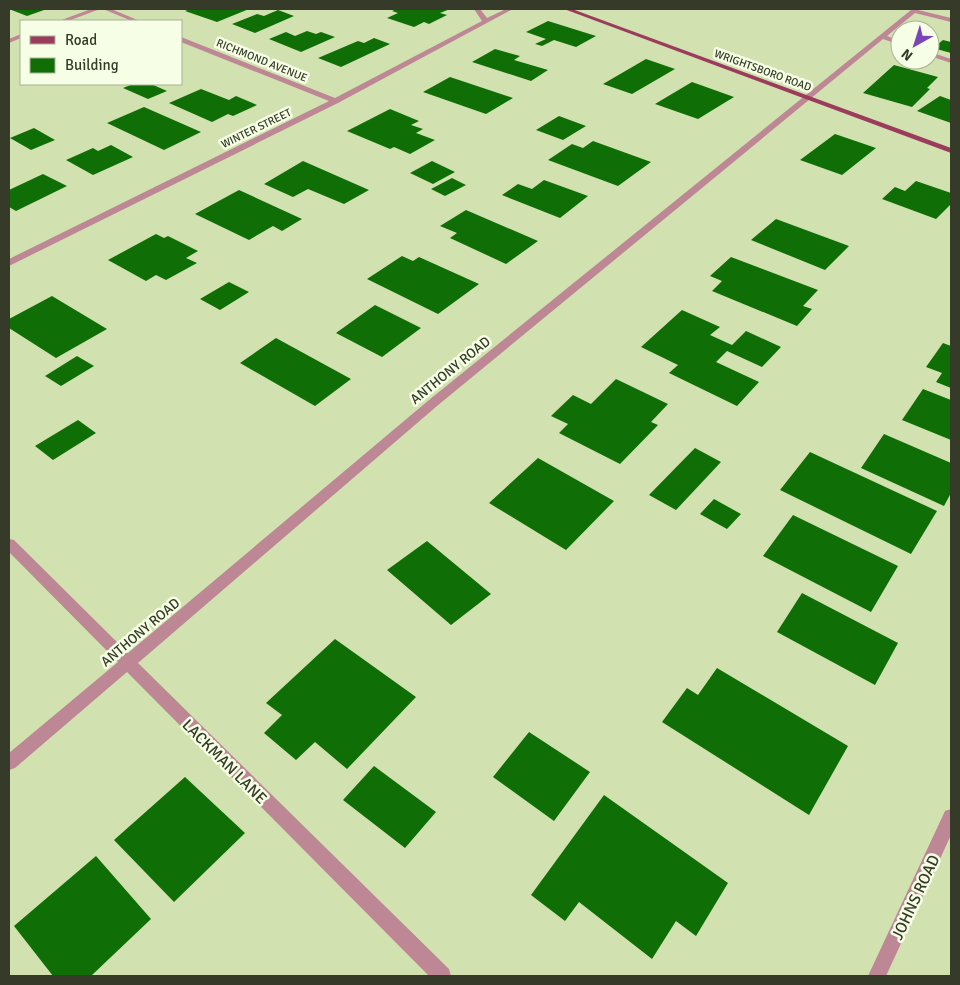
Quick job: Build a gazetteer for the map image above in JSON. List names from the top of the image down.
{
  "streets": {
    "main road": ["WRIGHTSBORO ROAD"],
    "street": [
      "RICHMOND AVENUE",
      "WINTER STREET",
      "ANTHONY ROAD",
      "LACKMAN LANE",
      "JOHNS ROAD"
    ]
  },
  "crossings": [
    ["RICHMOND AVENUE", "WINTER STREET"],
    ["WRIGHTSBORO ROAD", "ANTHONY ROAD"],
    ["ANTHONY ROAD", "LACKMAN LANE"]
  ],
  "legend": ["Road", "Building"],
  "north": "bottom left"
}
